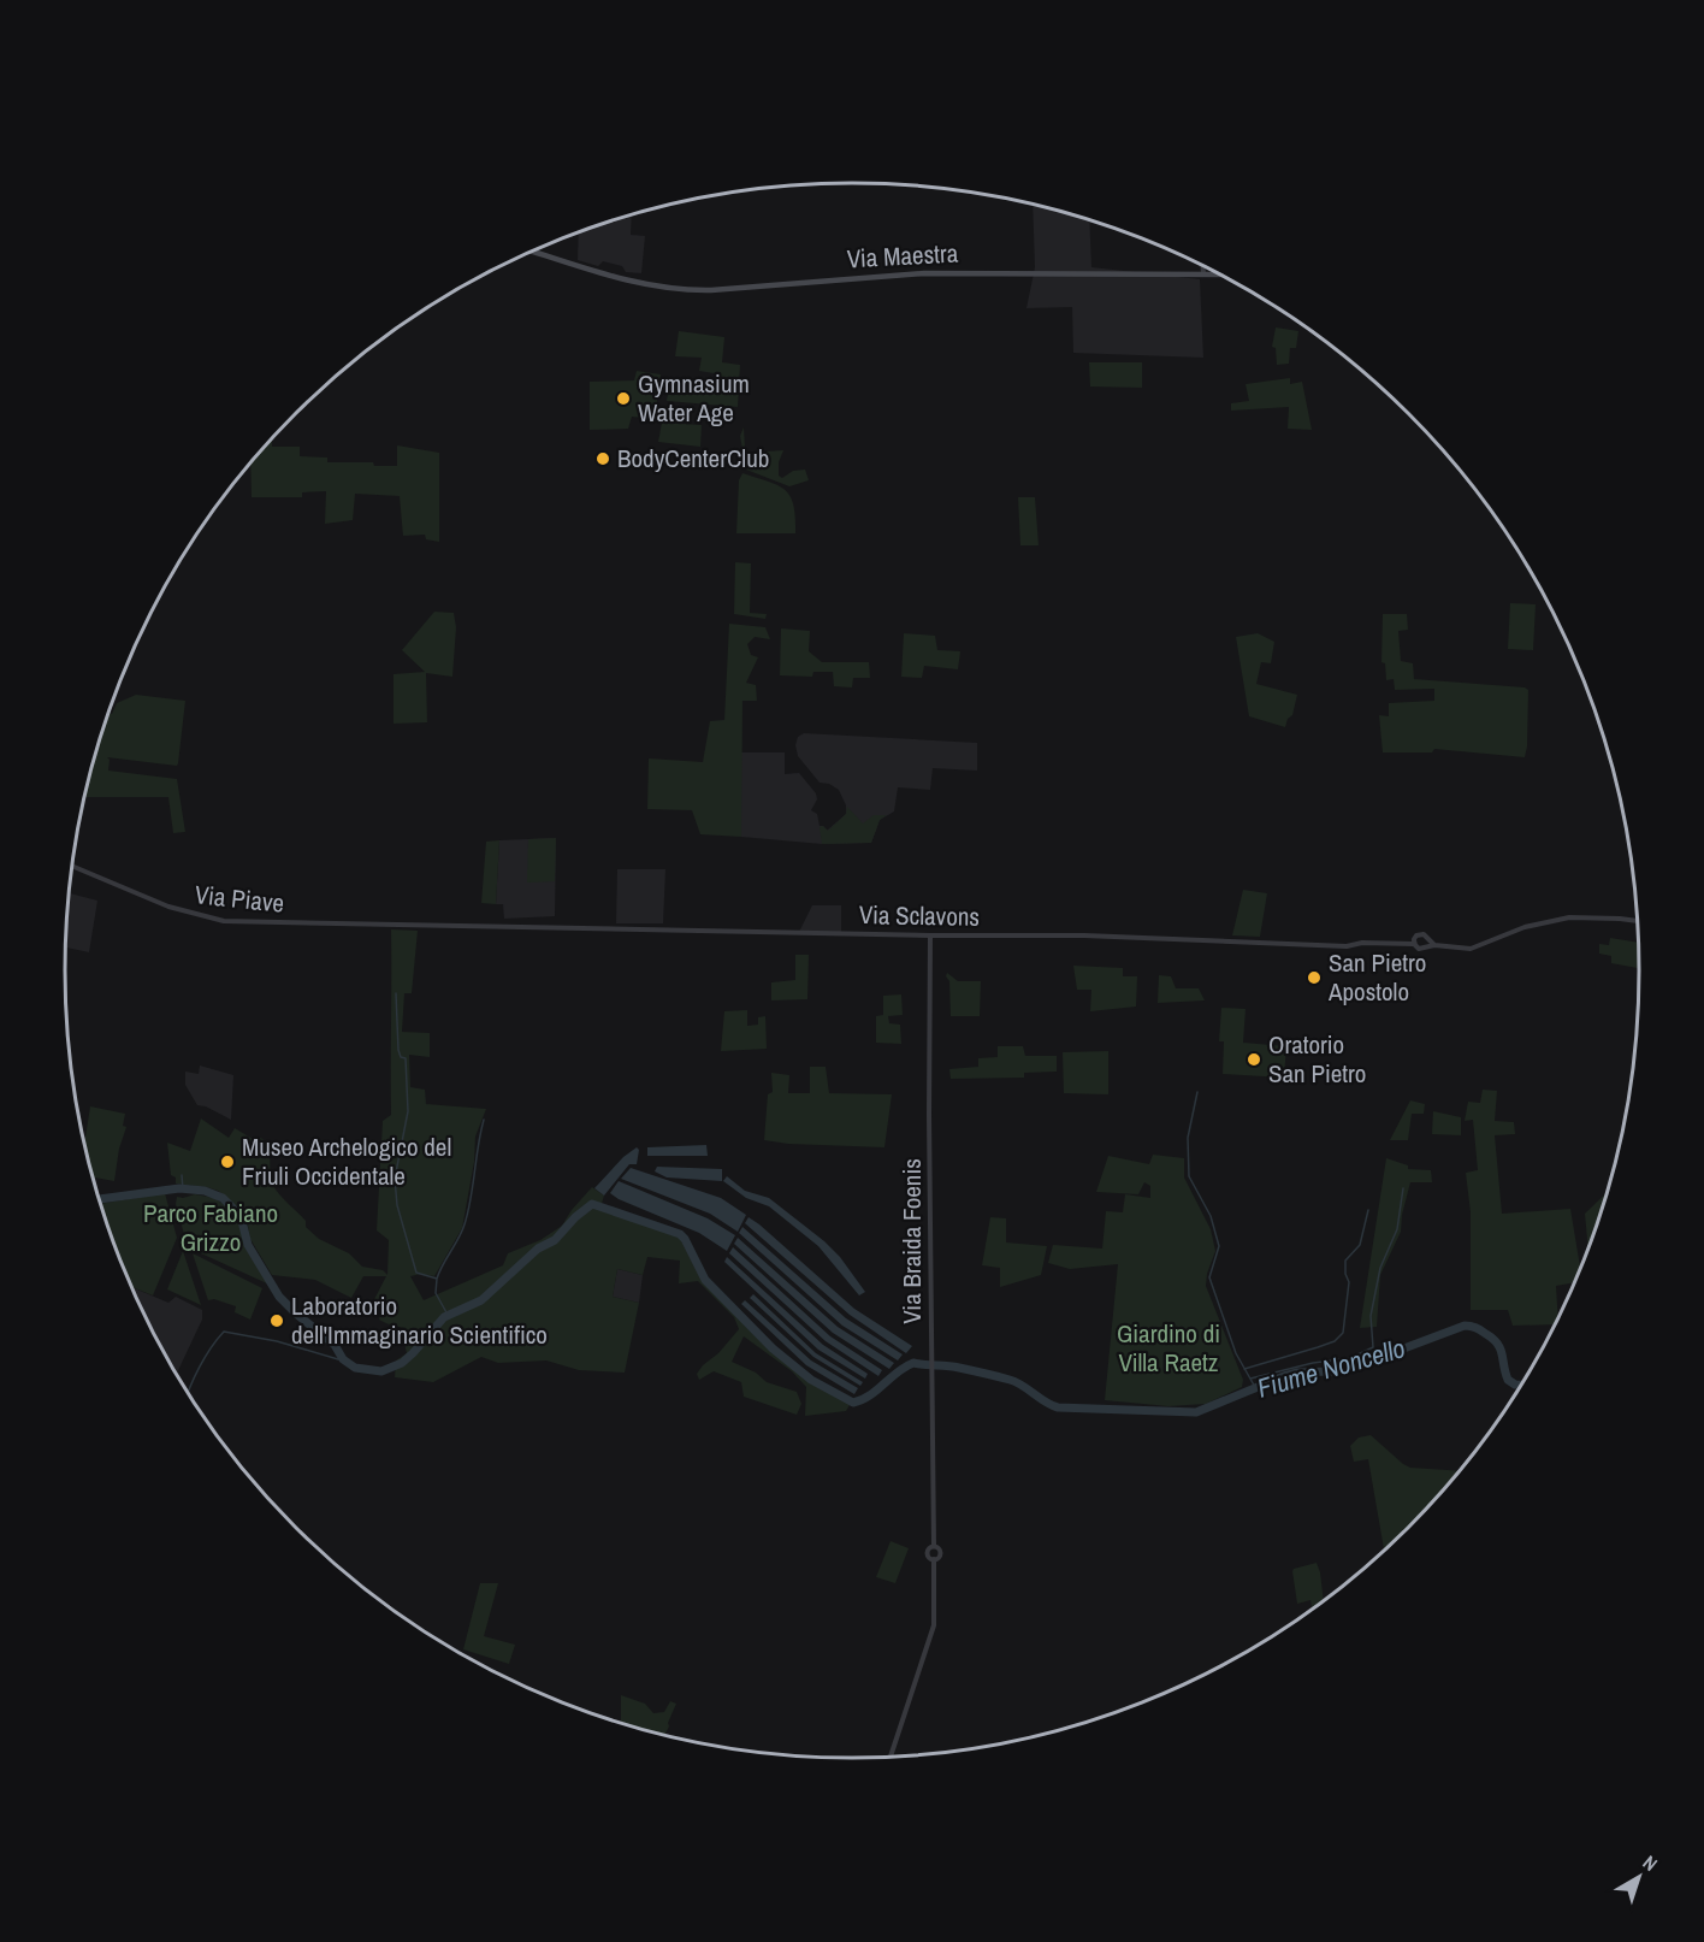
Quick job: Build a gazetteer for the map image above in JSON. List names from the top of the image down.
{
  "streets": {
    "main road": ["Via Maestra"],
    "street": ["Via Piave", "Via Sclavons", "Via Braida Foenis"]
  },
  "crossings": [
    ["Via Piave", "Via Sclavons"],
    ["Via Sclavons", "Via Braida Foenis"]
  ],
  "water": ["Fiume Noncello"],
  "parks": ["Parco Fabiano Grizzo", "Giardino di Villa Raetz"],
  "places": [
    "Gymnasium Water Age",
    "BodyCenterClub",
    "San Pietro Apostolo",
    "Oratorio San Pietro",
    "Museo Archelogico del Friuli Occidentale",
    "Laboratorio dell'Immaginario Scientifico"
  ],
  "north": "top right"
}
